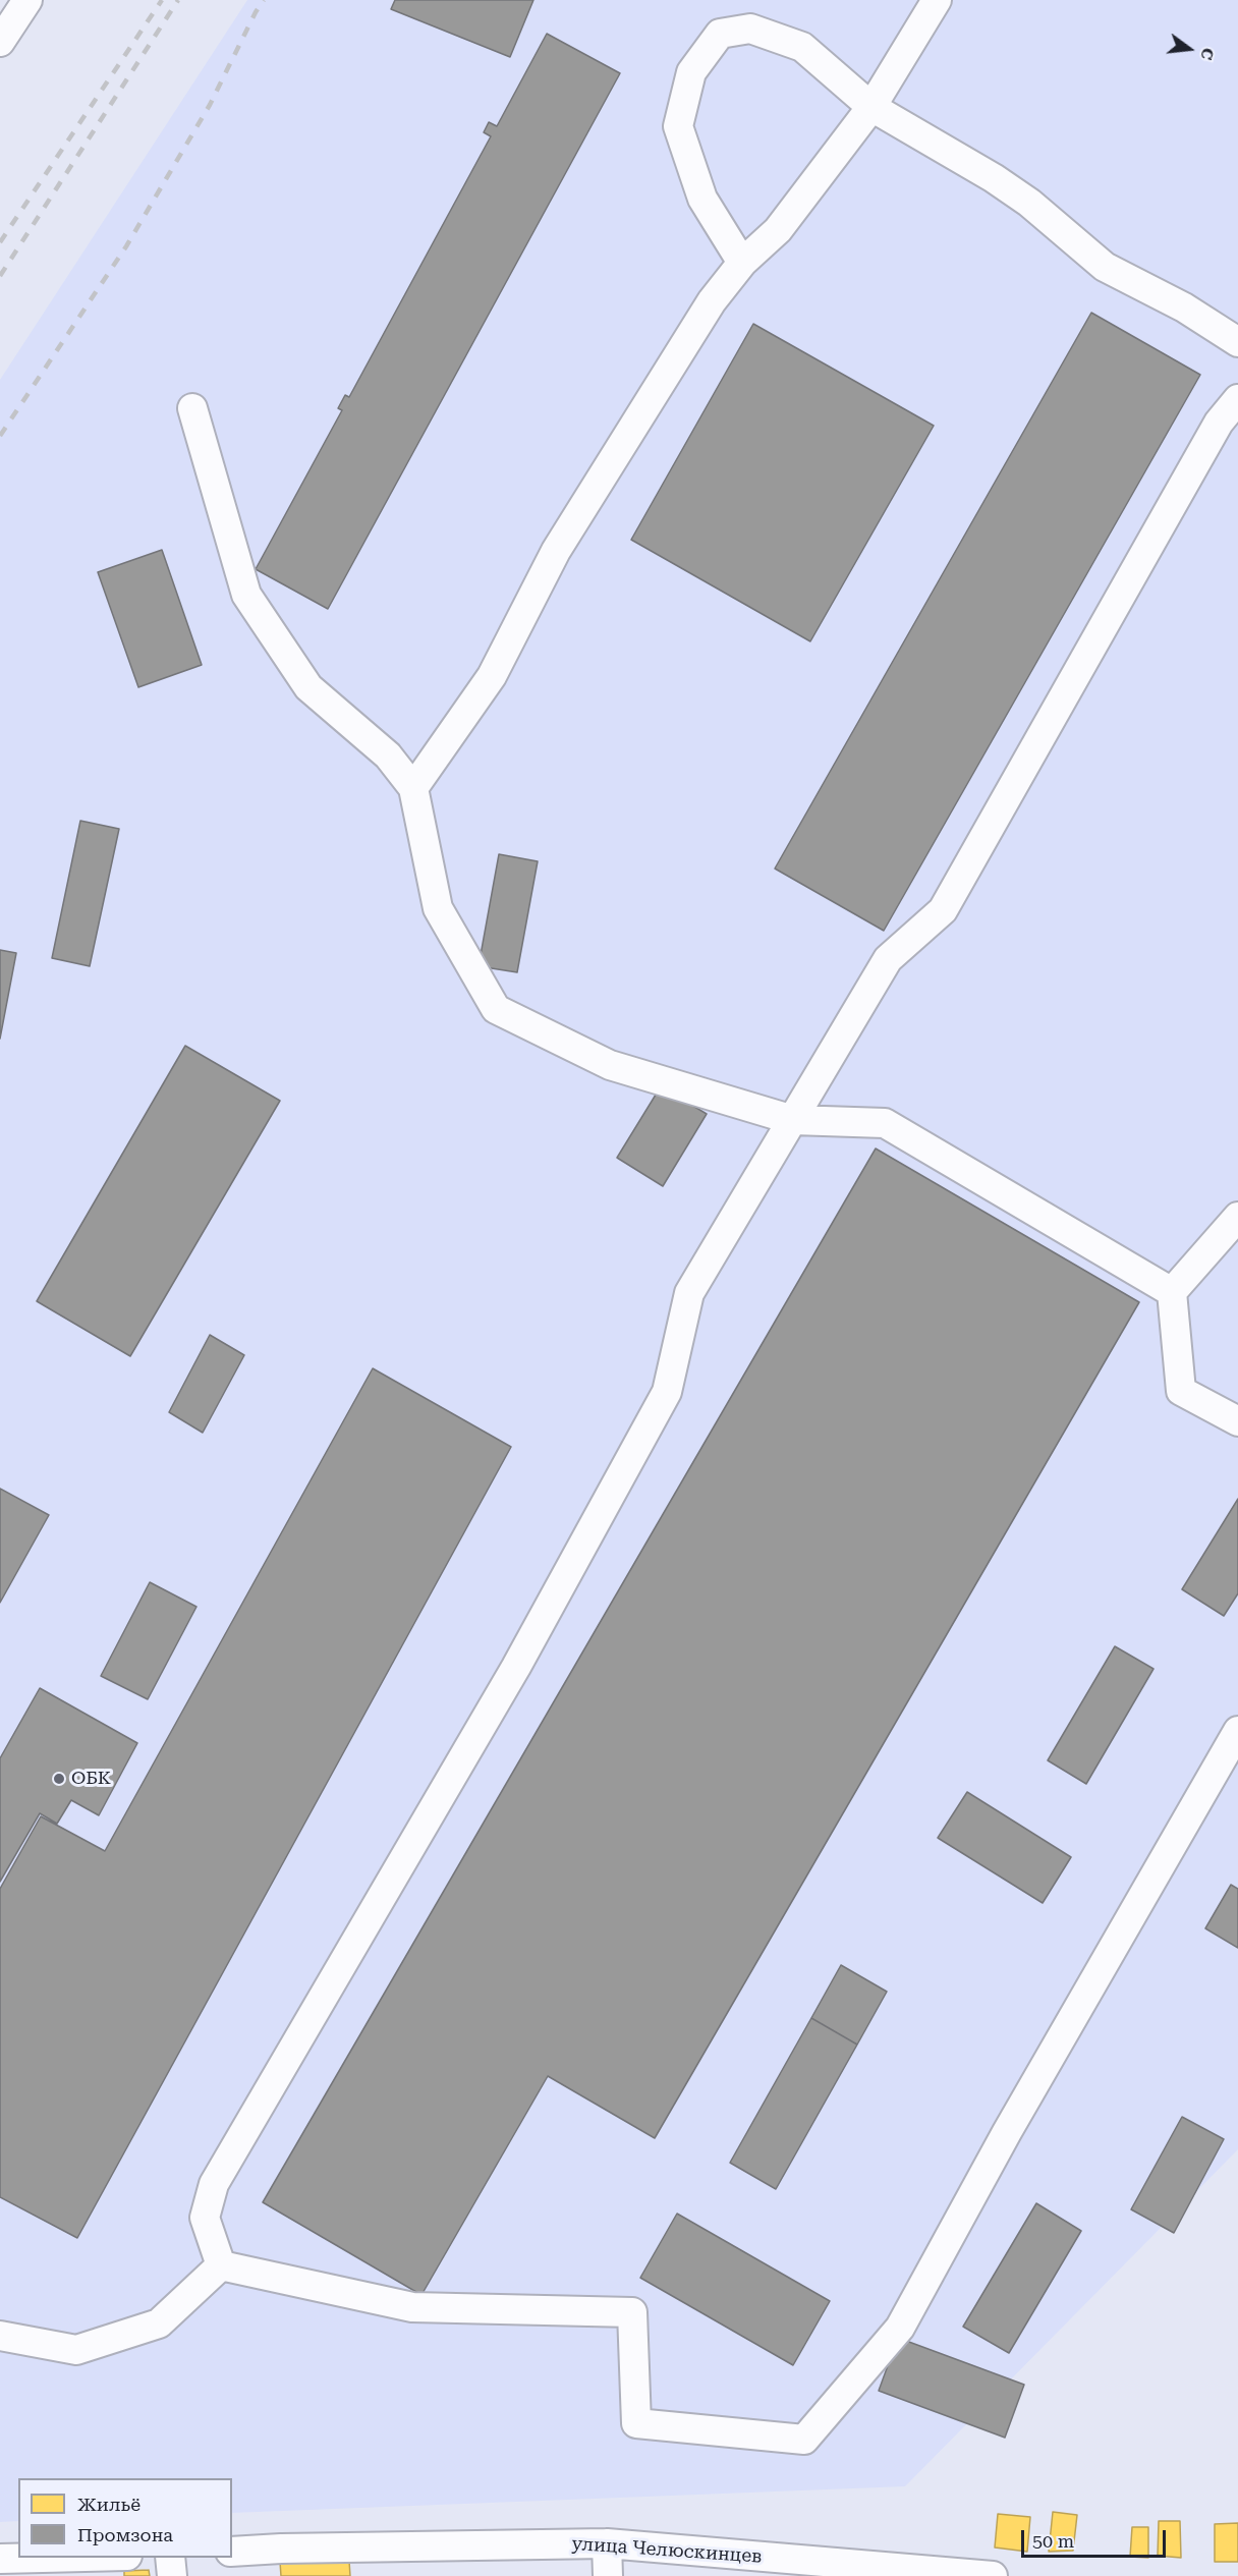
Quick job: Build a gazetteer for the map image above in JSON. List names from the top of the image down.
{
  "streets": {
    "street": ["улица Челюскинцев"]
  },
  "places": ["ОБК"],
  "legend": ["Жильё", "Промзона"],
  "scale_bar": "50 m",
  "north": "right"
}
